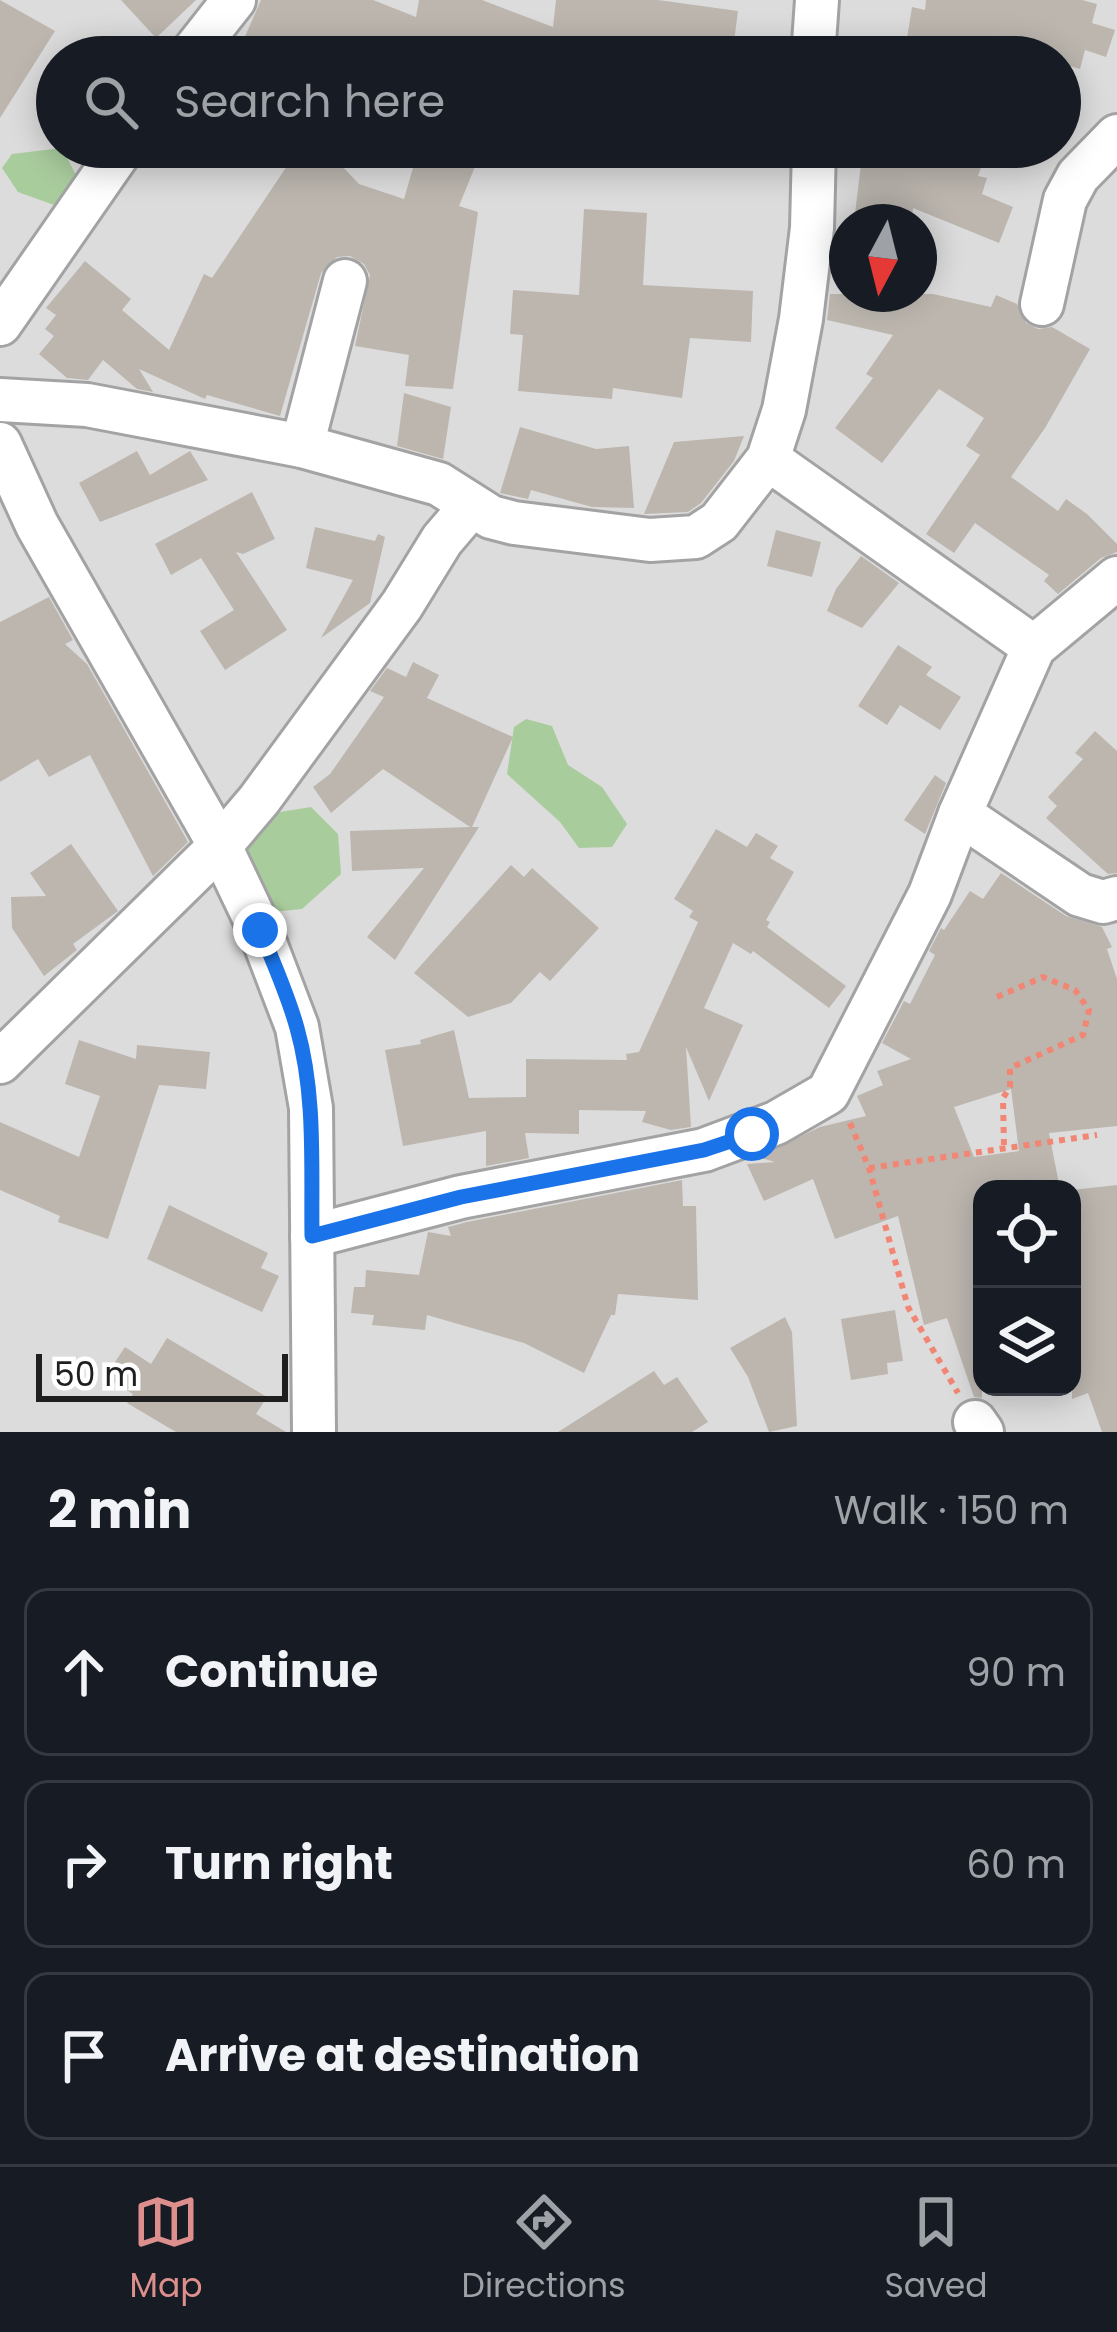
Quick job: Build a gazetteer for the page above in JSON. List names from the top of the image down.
{
  "scale_bar": "50 m",
  "north": "bottom",
  "page": {
    "search": "Search here",
    "scale": "50 m",
    "heading": ["2 min", "Walk · 150 m"],
    "list": [
      ["Continue", "90 m"],
      ["Turn right", "60 m"],
      "Arrive at destination"
    ],
    "nav": ["Map", "Directions", "Saved"]
  }
}
